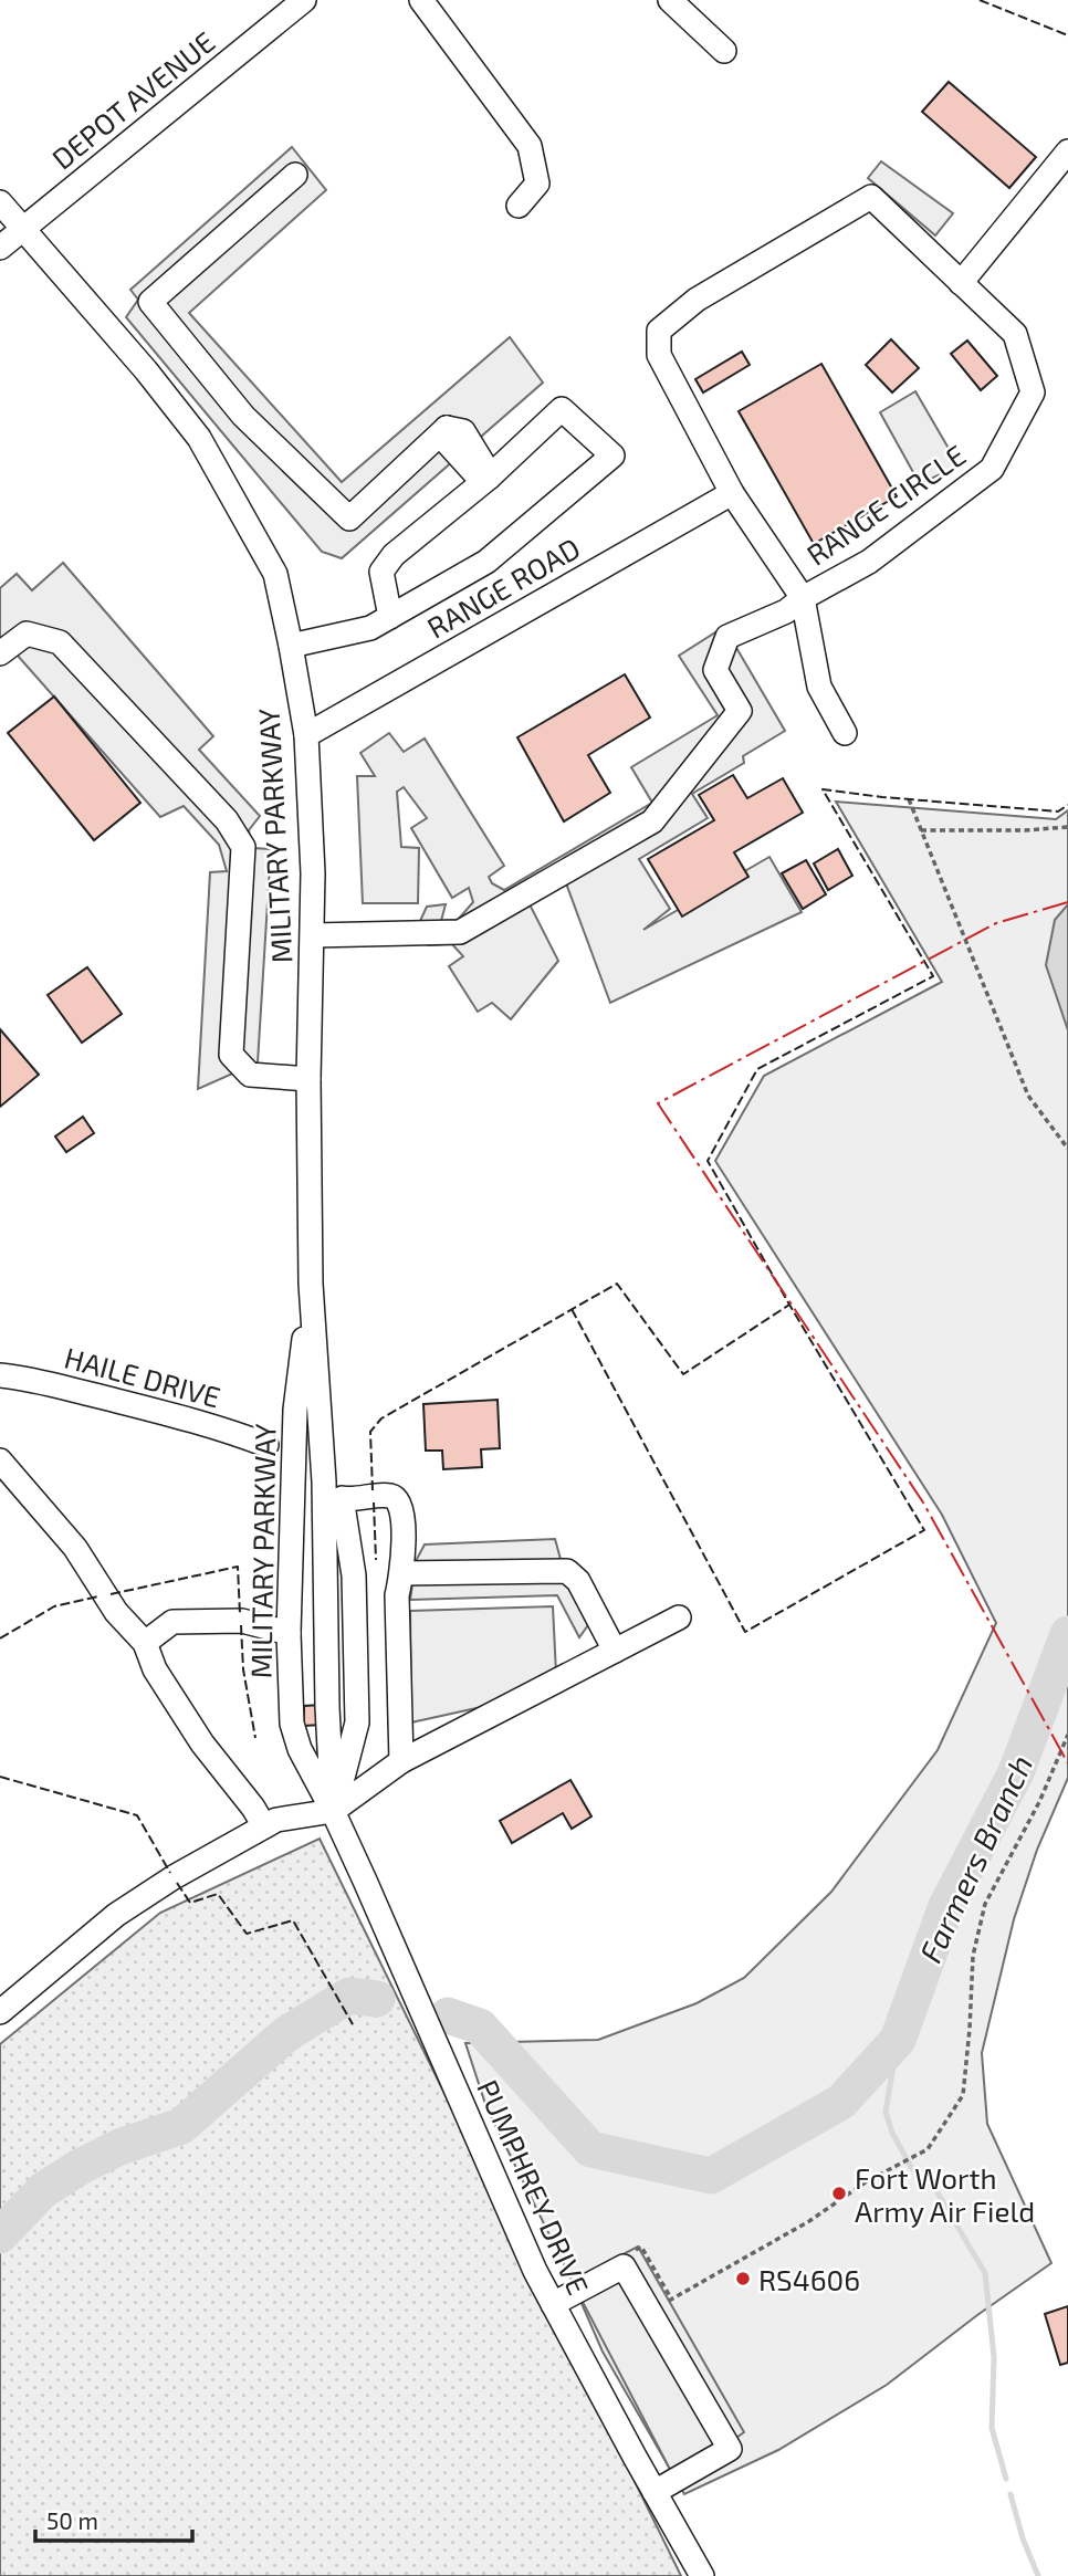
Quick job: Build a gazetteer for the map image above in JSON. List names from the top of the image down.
{
  "streets": {
    "street": [
      "DEPOT AVENUE",
      "RANGE CIRCLE",
      "RANGE ROAD",
      "MILITARY PARKWAY",
      "HAILE DRIVE",
      "PUMPHREY DRIVE"
    ]
  },
  "crossings": [
    ["DEPOT AVENUE", "MILITARY PARKWAY"],
    ["RANGE CIRCLE", "RANGE ROAD"],
    ["RANGE ROAD", "MILITARY PARKWAY"],
    ["MILITARY PARKWAY", "PUMPHREY DRIVE"]
  ],
  "water": ["Farmers Branch"],
  "places": ["Fort Worth Army Air Field", "RS4606"],
  "scale_bar": "50 m"
}
